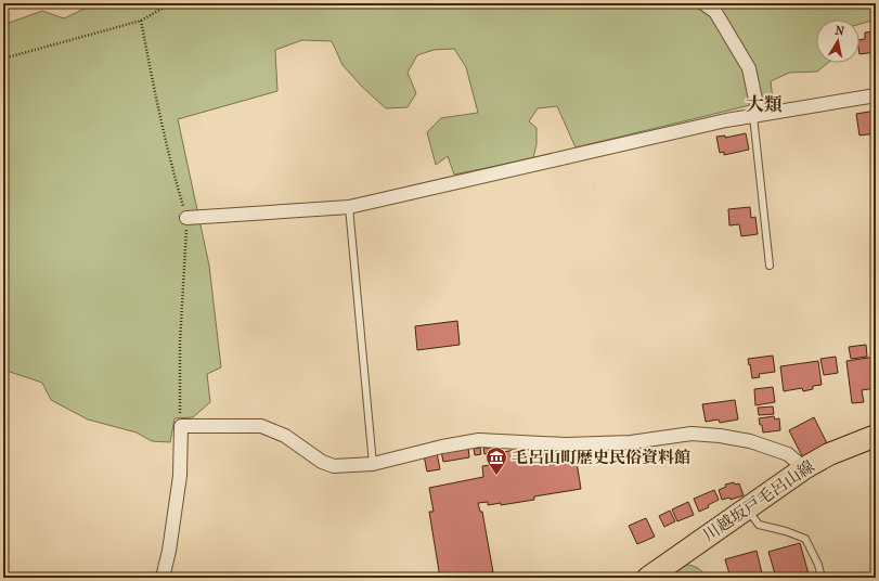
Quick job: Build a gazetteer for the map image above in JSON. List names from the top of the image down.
{
  "streets": {
    "main road": ["川越坂戸毛呂山線"]
  },
  "districts": ["大類"],
  "places": {
    "museum": ["毛呂山町歴史民俗資料館"]
  },
  "north": "top"
}
